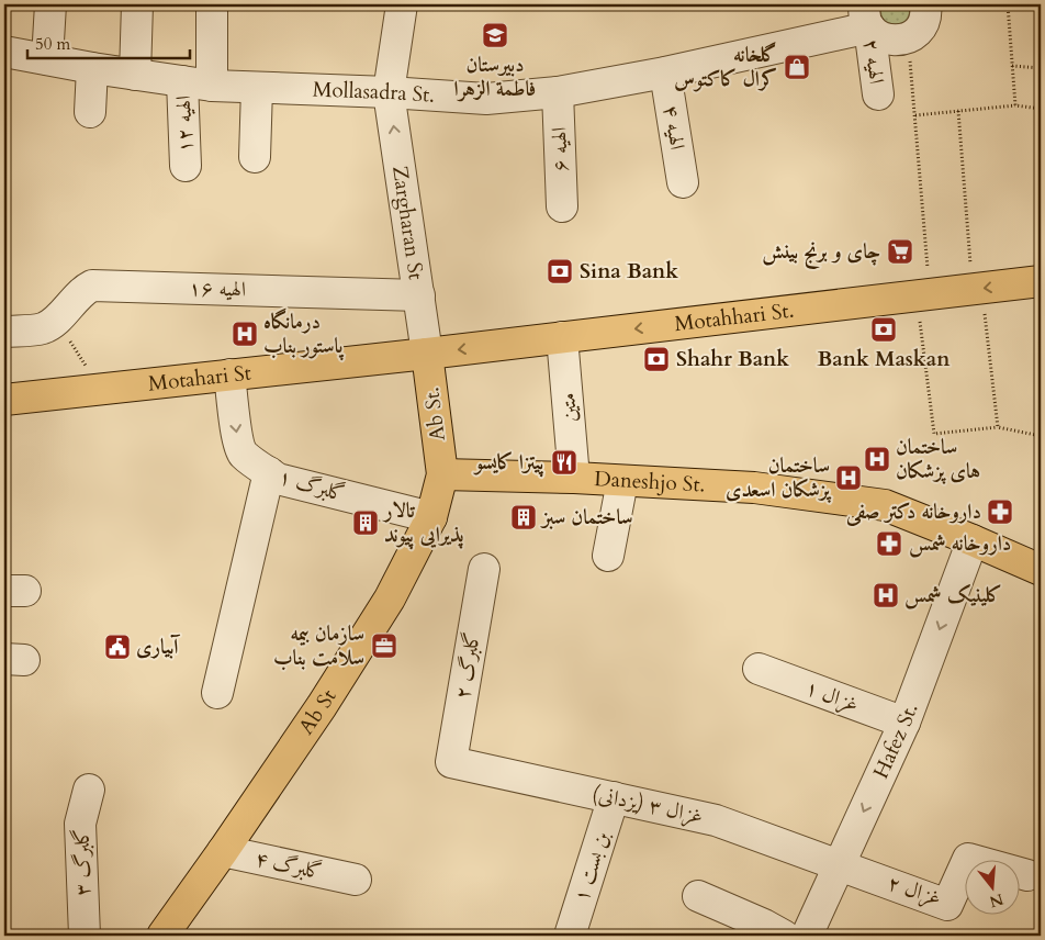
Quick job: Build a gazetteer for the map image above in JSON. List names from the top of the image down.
{
  "streets": {
    "main road": [
      "Motahhari St.",
      "Motahari St",
      "Ab St.",
      "Daneshjo St.",
      "Ab St"
    ],
    "street": [
      "الهیه ۲",
      "Mollasadra St.",
      "الهیه ۱۲",
      "الهیه ۴",
      "الهیه ۶",
      "Zargharan St",
      "الهیه ۱۶",
      "متین",
      "گلبرگ ۱",
      "گلبرگ ۲",
      "غزال ۱",
      "Hafez St.",
      "غزال ۳ (یزدانی)",
      "گلبرگ ۳",
      "گلبرگ ۴",
      "بن بست ۱",
      "غزال ۲"
    ]
  },
  "crossings": [
    ["الهیه ۲", "Mollasadra St."],
    ["Mollasadra St.", "الهیه ۱۲"],
    ["Mollasadra St.", "الهیه ۴"],
    ["Mollasadra St.", "الهیه ۶"],
    ["Mollasadra St.", "Zargharan St"],
    ["Zargharan St", "الهیه ۱۶"],
    ["Zargharan St", "Motahhari St."],
    ["Zargharan St", "Motahari St"],
    ["Zargharan St", "Ab St."],
    ["Motahhari St.", "Motahari St"],
    ["Motahhari St.", "متین"],
    ["Motahhari St.", "Ab St."],
    ["Motahari St", "Ab St."],
    ["Motahari St", "گلبرگ ۱"],
    ["متین", "Daneshjo St."],
    ["Ab St.", "Daneshjo St."],
    ["Ab St.", "Ab St"],
    ["Daneshjo St.", "Ab St"],
    ["Daneshjo St.", "Hafez St."],
    ["گلبرگ ۱", "Ab St"],
    ["گلبرگ ۲", "غزال ۳ (یزدانی)"],
    ["غزال ۱", "Hafez St."],
    ["Ab St", "گلبرگ ۴"],
    ["Hafez St.", "غزال ۳ (یزدانی)"],
    ["Hafez St.", "غزال ۲"],
    ["غزال ۳ (یزدانی)", "بن بست ۱"],
    ["غزال ۳ (یزدانی)", "غزال ۲"]
  ],
  "one_way": [
    "Zargharan St",
    "Motahhari St.",
    "گلبرگ ۱",
    "Hafez St."
  ],
  "places": {
    "school or university": ["دبیرستان فاطمة الزهرا"],
    "shop": ["گلخانه کرال کاکتوس"],
    "supermarket": ["چای و برنج بینش"],
    "bank": ["Sina Bank", "Bank Maskan", "Shahr Bank"],
    "hospital": [
      "درمانگاه پاستور بناب",
      "ساختمان های پزشکان",
      "ساختمان پزشکان اسعدی",
      "کلینیک شمس"
    ],
    "restaurant": ["پیتزا کایسو"],
    "pharmacy": ["داروخانه دکتر صفی", "داروخانه شمس"],
    "building": ["ساختمان سبز", "تالار پذیرایی پیوند"],
    "office": ["سازمان بیمه سلامت بناب"],
    "public building": ["آبیاری"]
  },
  "scale_bar": "50 m",
  "north": "bottom"
}
